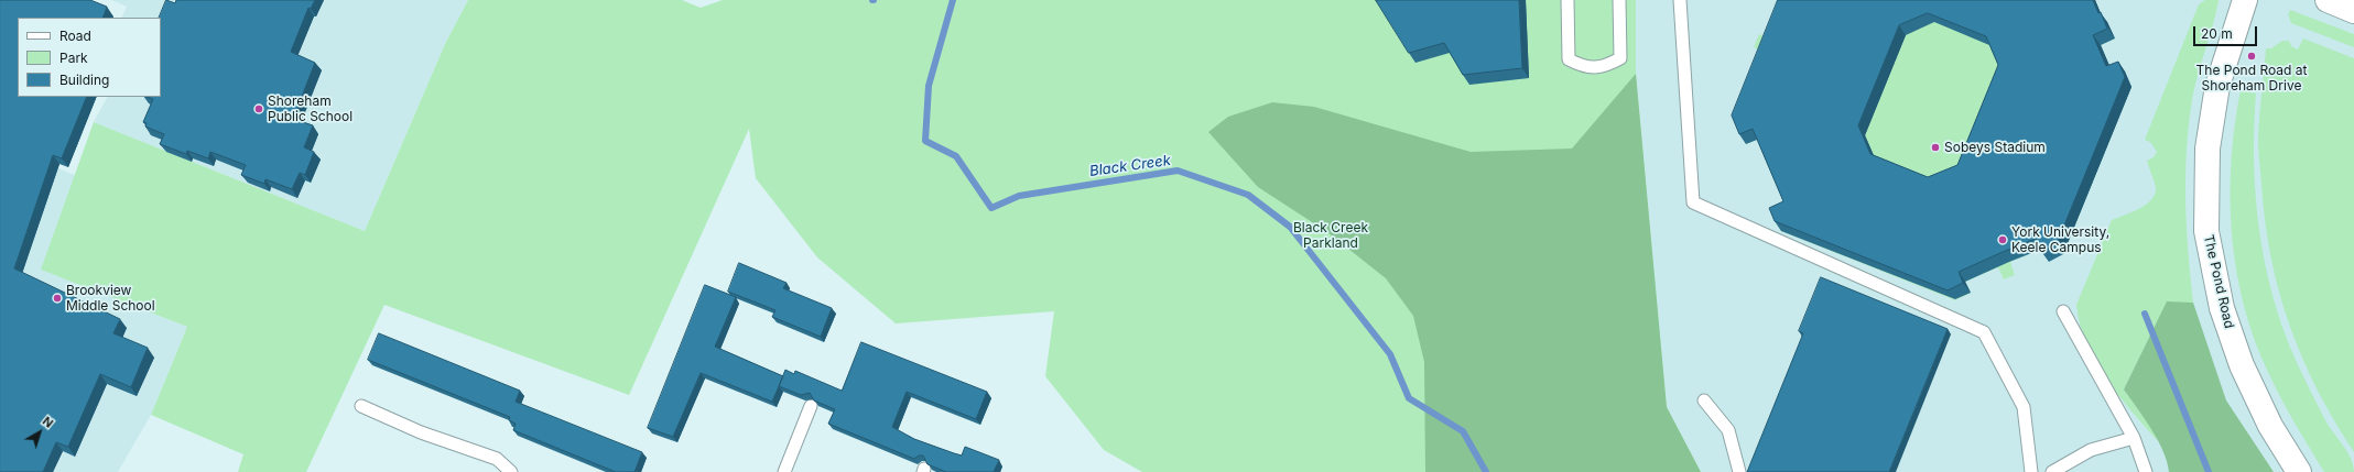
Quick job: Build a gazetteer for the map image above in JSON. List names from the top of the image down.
{
  "streets": {
    "street": ["The Pond Road"]
  },
  "water": ["Black Creek"],
  "parks": ["Black Creek Parkland"],
  "places": [
    "The Pond Road at Shoreham Drive",
    "Shoreham Public School",
    "Sobeys Stadium",
    "York University, Keele Campus",
    "Brookview Middle School"
  ],
  "legend": ["Road", "Park", "Building"],
  "scale_bar": "20 m",
  "north": "top right"
}
